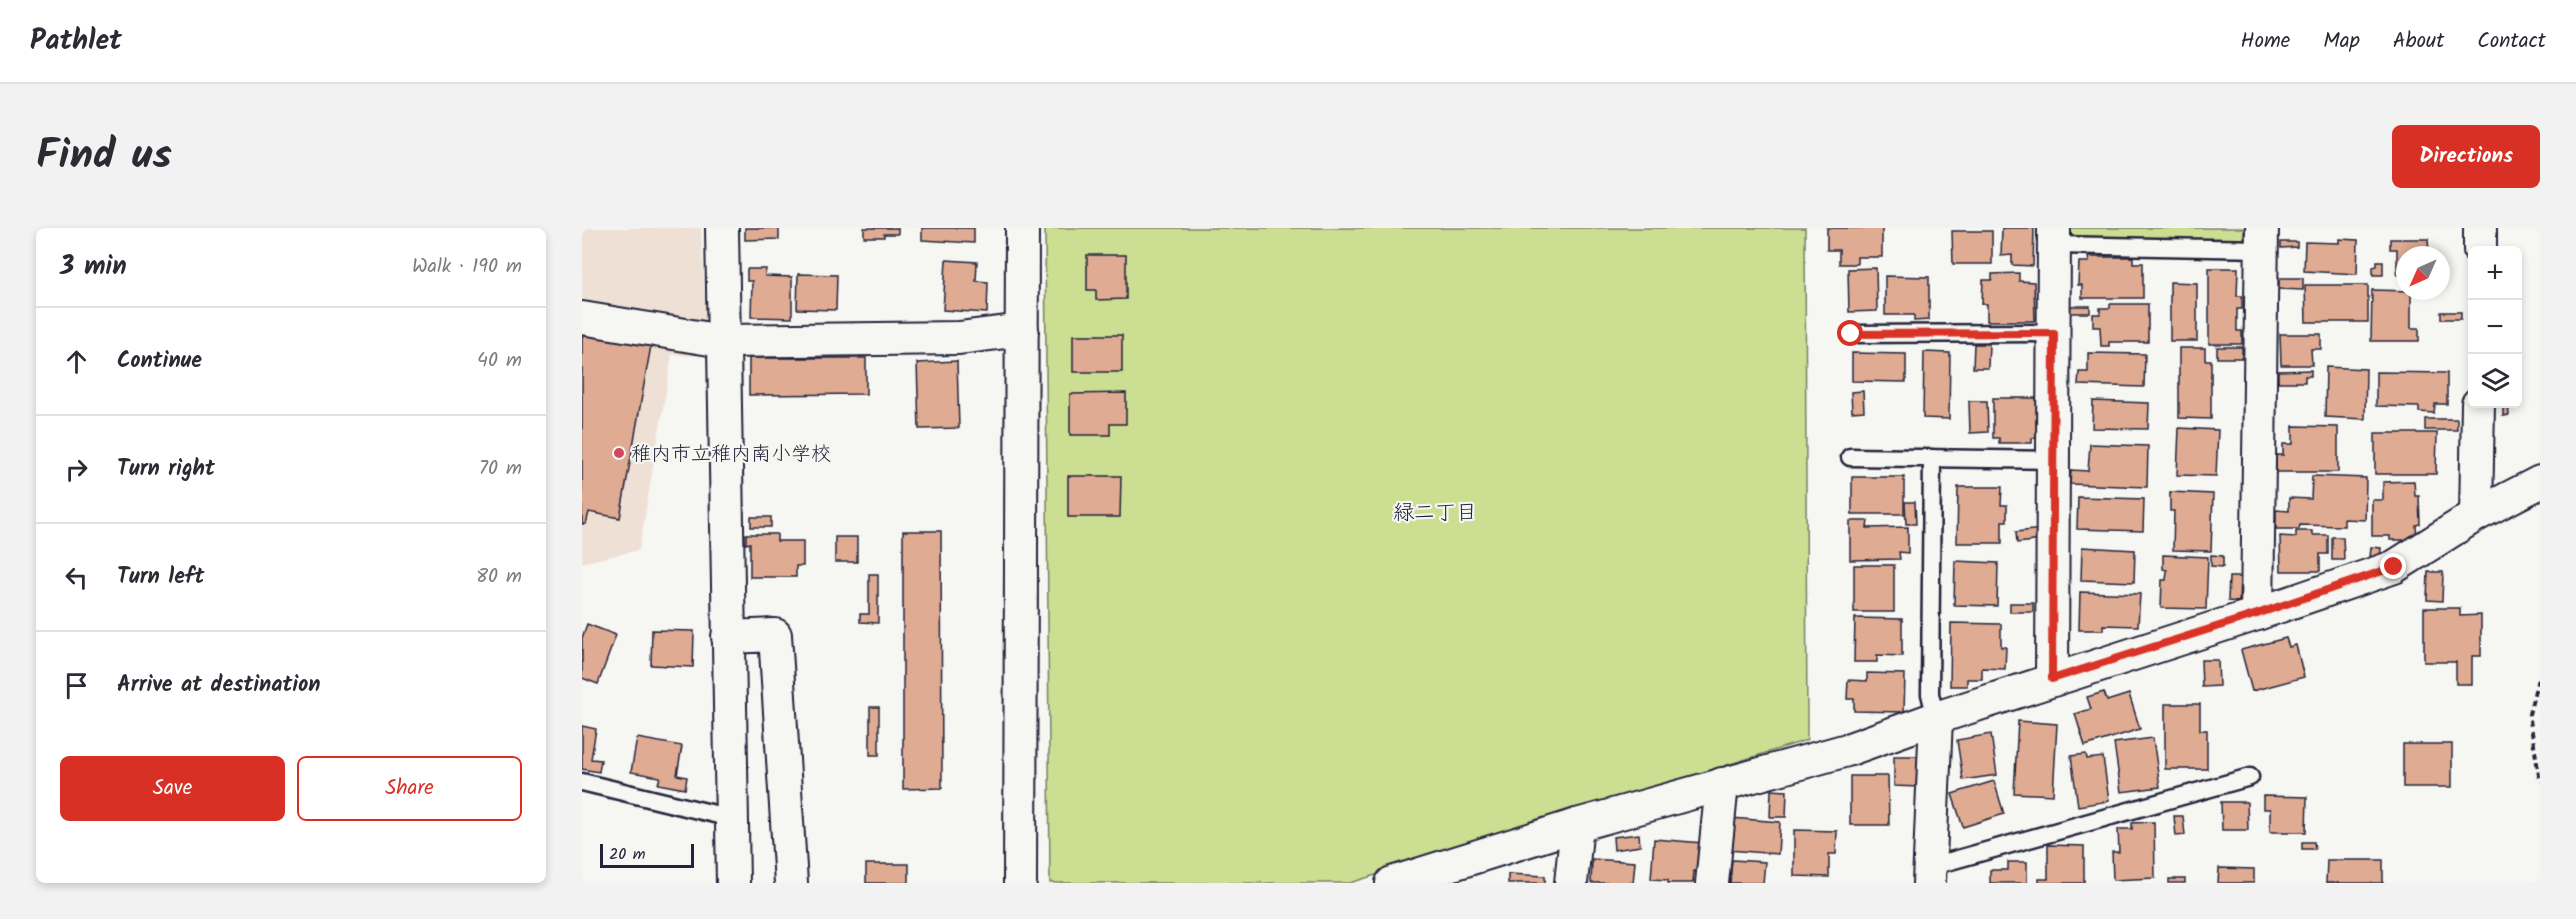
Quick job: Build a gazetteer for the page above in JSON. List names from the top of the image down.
{
  "districts": ["緑二丁目"],
  "places": ["稚内市立稚内南小学校"],
  "scale_bar": "20 m",
  "north": "bottom left",
  "page": {
    "header": "Pathlet",
    "nav": [
      "Home",
      "Map",
      "About",
      "Contact"
    ],
    "title": "Find us",
    "buttons": [
      "Directions",
      ["Save", "Share"]
    ],
    "heading": ["3 min", "Walk · 190 m"],
    "map_buttons": ["+", "−"],
    "list": [
      ["Continue", "40 m"],
      ["Turn right", "70 m"],
      ["Turn left", "80 m"],
      "Arrive at destination"
    ],
    "scale": "20 m"
  }
}
